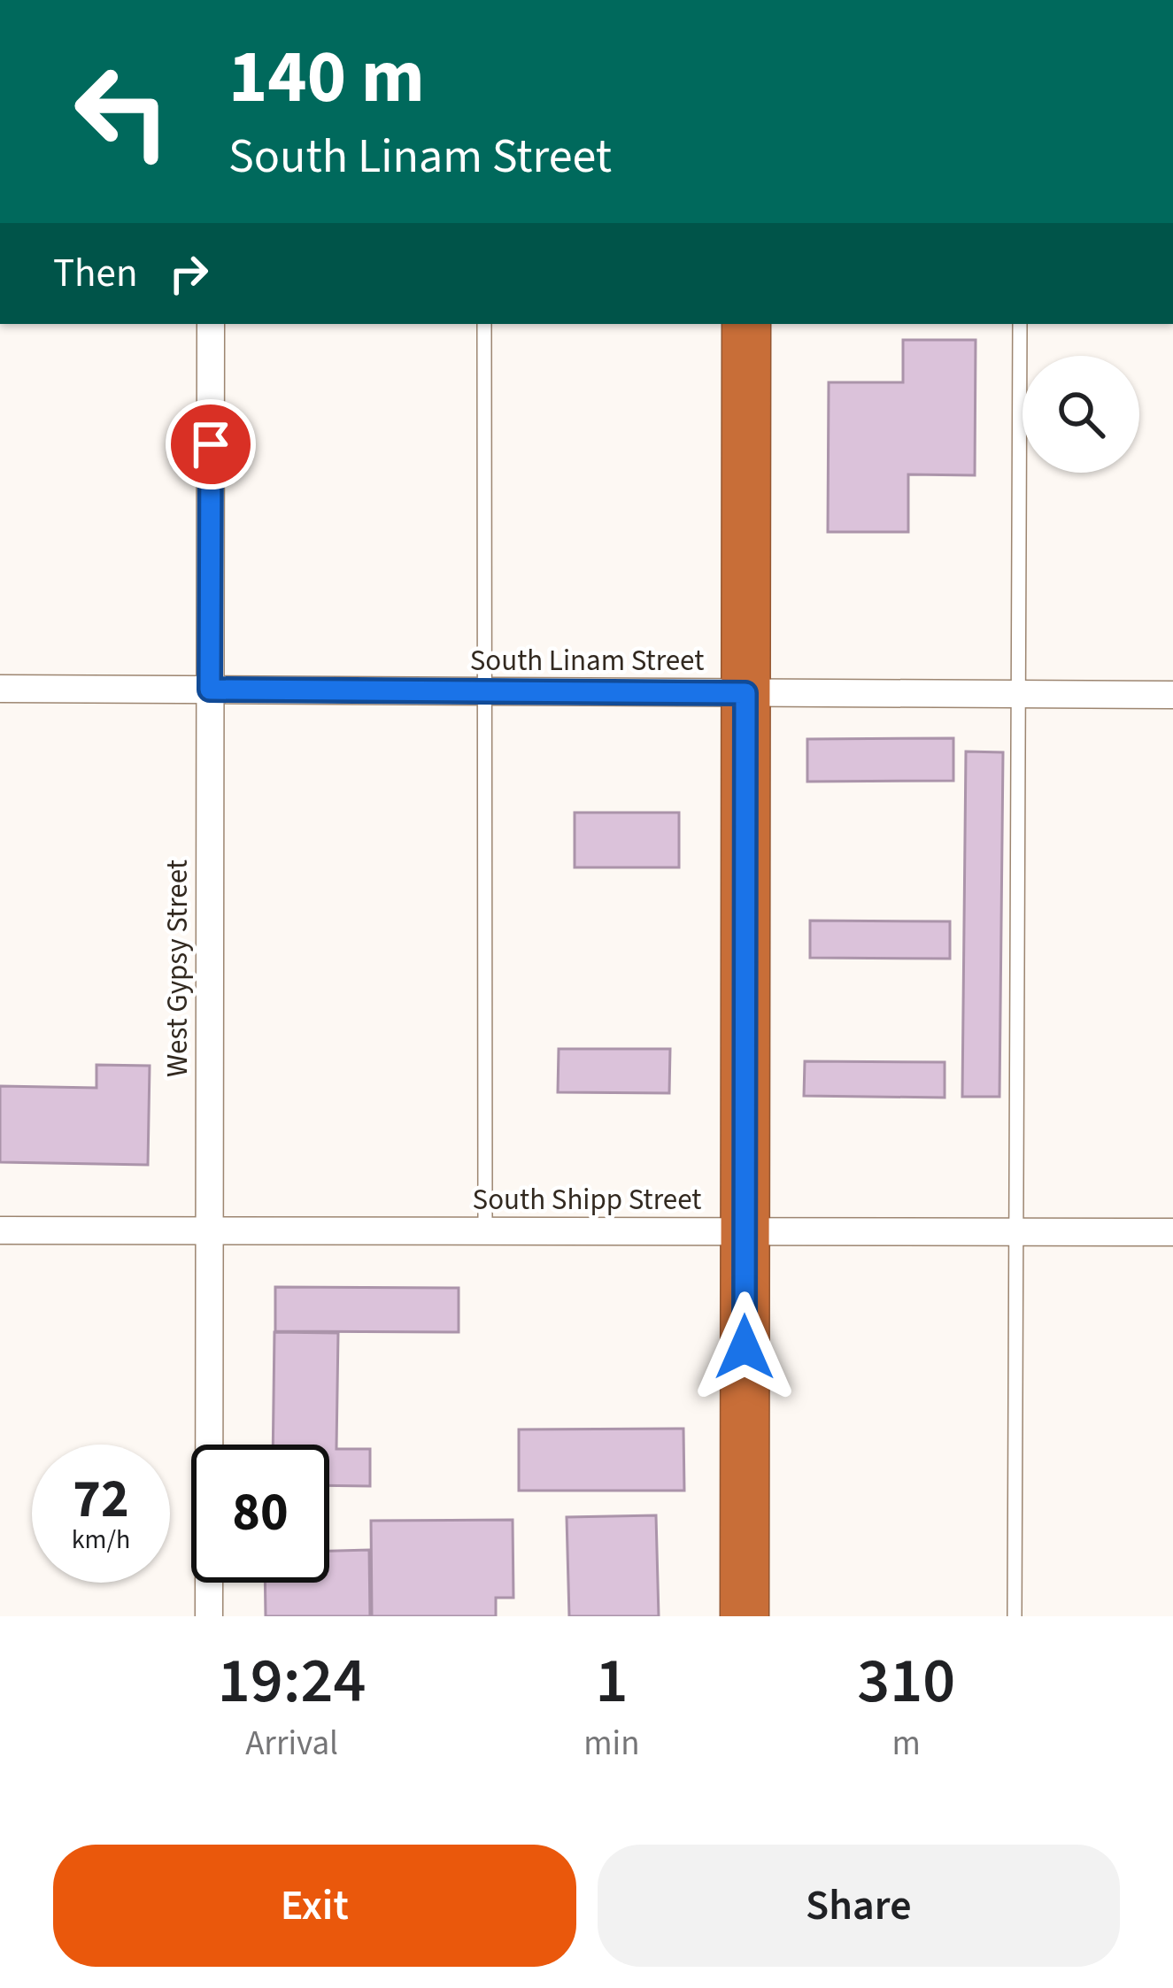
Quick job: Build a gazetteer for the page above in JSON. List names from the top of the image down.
{
  "streets": {
    "street": ["South Linam Street", "West Gypsy Street", "South Shipp Street"]
  },
  "crossings": [
    ["South Linam Street", "West Gypsy Street"],
    ["West Gypsy Street", "South Shipp Street"]
  ],
  "page": {
    "turn": ["140 m", "South Linam Street"],
    "then": "Then",
    "speed": "72 km/h",
    "limit": "80",
    "eta": [
      "19:24",
      "Arrival",
      "1",
      "min",
      "310",
      "m"
    ],
    "buttons": ["Exit", "Share"]
  }
}
